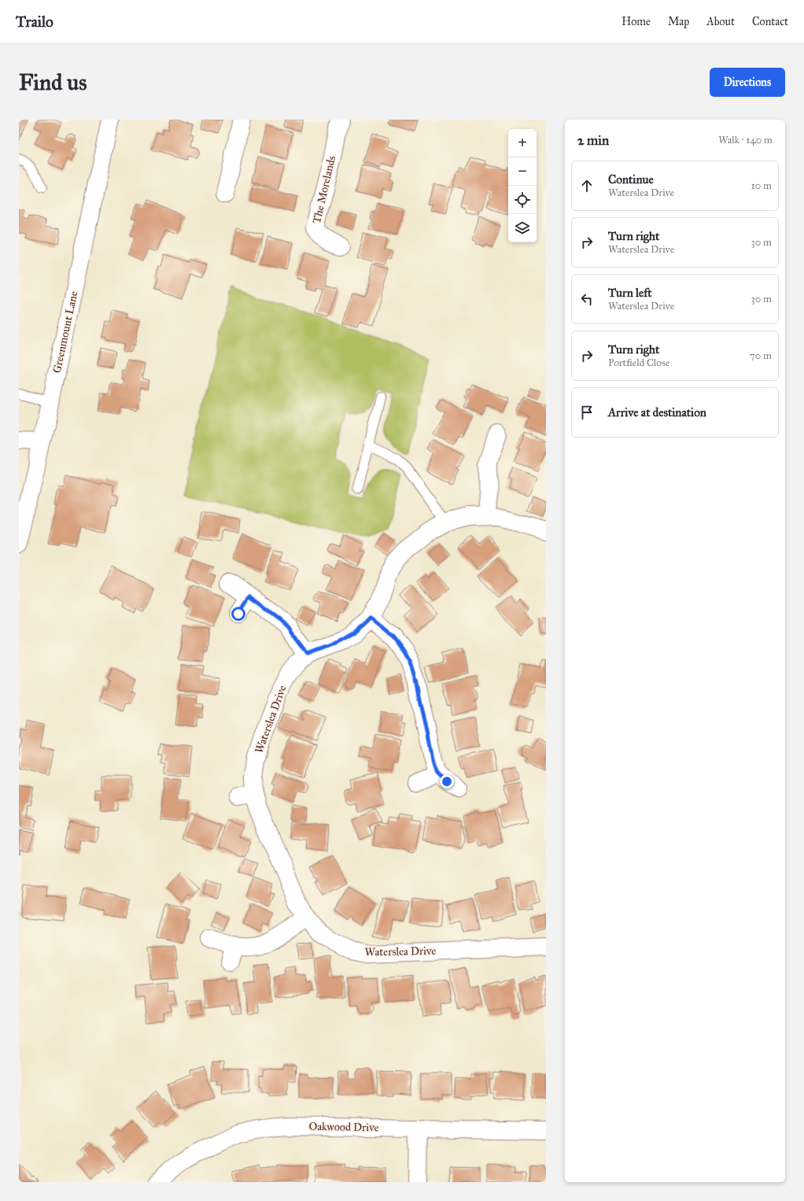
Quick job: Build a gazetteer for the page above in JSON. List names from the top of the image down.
{
  "streets": {
    "street": [
      "The Morelands",
      "Greenmount Lane",
      "Waterslea Drive",
      "Oakwood Drive"
    ]
  },
  "page": {
    "header": "Trailo",
    "nav": [
      "Home",
      "Map",
      "About",
      "Contact"
    ],
    "buttons": "Directions",
    "title": "Find us",
    "heading": ["2 min", "Walk · 140 m"],
    "map_buttons": ["+", "−"],
    "list": [
      ["Continue", "Waterslea Drive", "10 m"],
      ["Turn right", "Waterslea Drive", "30 m"],
      ["Turn left", "Waterslea Drive", "30 m"],
      ["Turn right", "Portfield Close", "70 m"],
      "Arrive at destination"
    ]
  }
}
